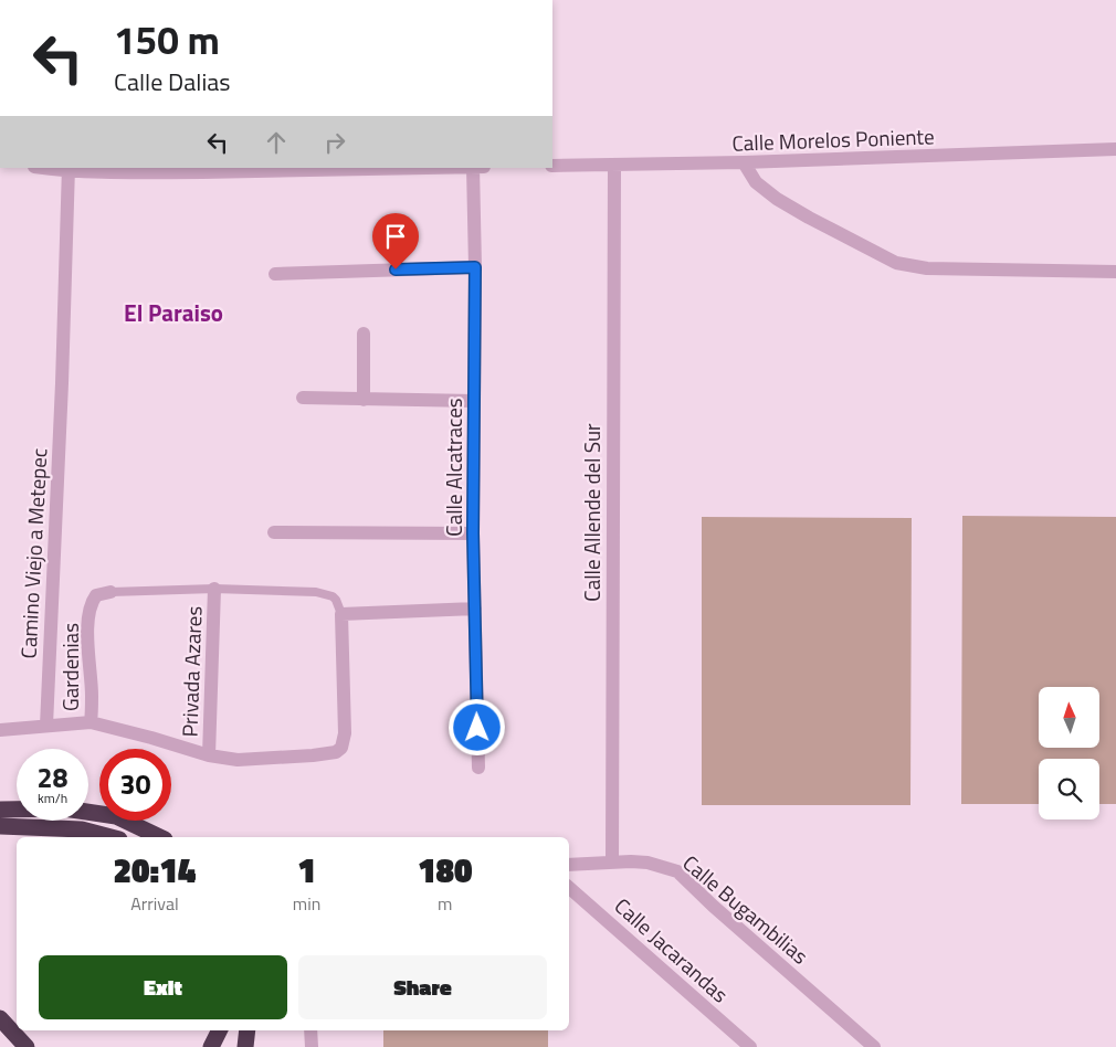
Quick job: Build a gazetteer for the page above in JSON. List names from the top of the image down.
{
  "streets": {
    "street": [
      "Calle Morelos Poniente",
      "Calle Alcatraces",
      "Calle Allende del Sur",
      "Camino Viejo a Metepec",
      "Gardenias",
      "Privada Azares",
      "Calle Bugambilias",
      "Calle Jacarandas"
    ]
  },
  "crossings": [
    ["Calle Morelos Poniente", "Calle Allende del Sur"],
    ["Calle Allende del Sur", "Calle Bugambilias"]
  ],
  "districts": ["El Paraiso"],
  "north": "top",
  "page": {
    "turn": ["150 m", "Calle Dalias"],
    "speed": "28 km/h",
    "limit": "30",
    "eta": [
      "20:14",
      "Arrival",
      "1",
      "min",
      "180",
      "m"
    ],
    "buttons": ["Exit", "Share"]
  }
}
